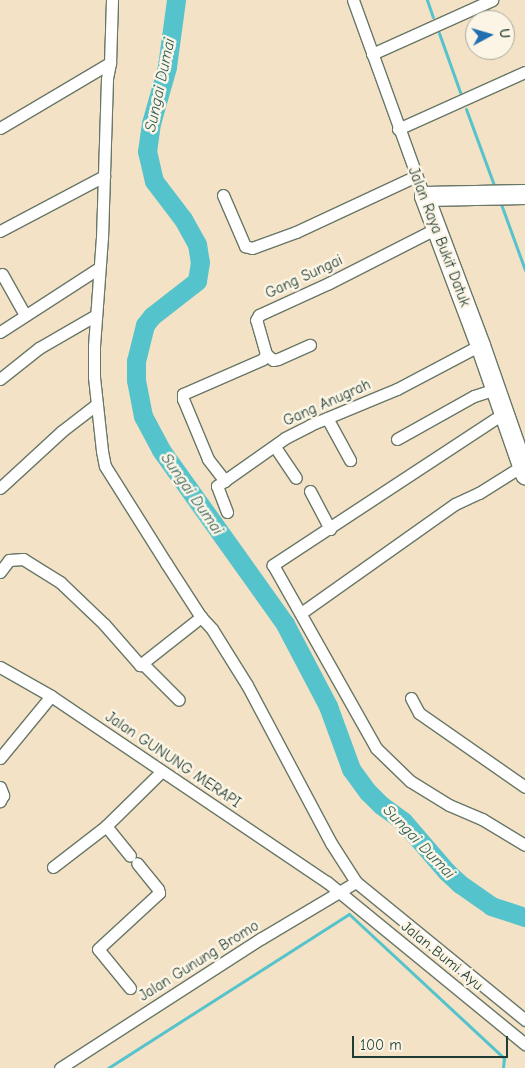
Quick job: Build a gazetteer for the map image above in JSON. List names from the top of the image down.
{
  "streets": {
    "main road": ["Jalan Raya Bukit Datuk"],
    "street": [
      "Gang Sungai",
      "Gang Anugrah",
      "Jalan GUNUNG MERAPI",
      "Jalan Bumi Ayu",
      "Jalan Gunung Bromo"
    ]
  },
  "crossings": [
    ["Jalan Raya Bukit Datuk", "Gang Sungai"],
    ["Jalan Raya Bukit Datuk", "Gang Anugrah"],
    ["Jalan GUNUNG MERAPI", "Jalan Bumi Ayu"],
    ["Jalan GUNUNG MERAPI", "Jalan Gunung Bromo"],
    ["Jalan Bumi Ayu", "Jalan Gunung Bromo"]
  ],
  "water": ["Sungai Dumai"],
  "scale_bar": "100 m",
  "north": "right"
}
